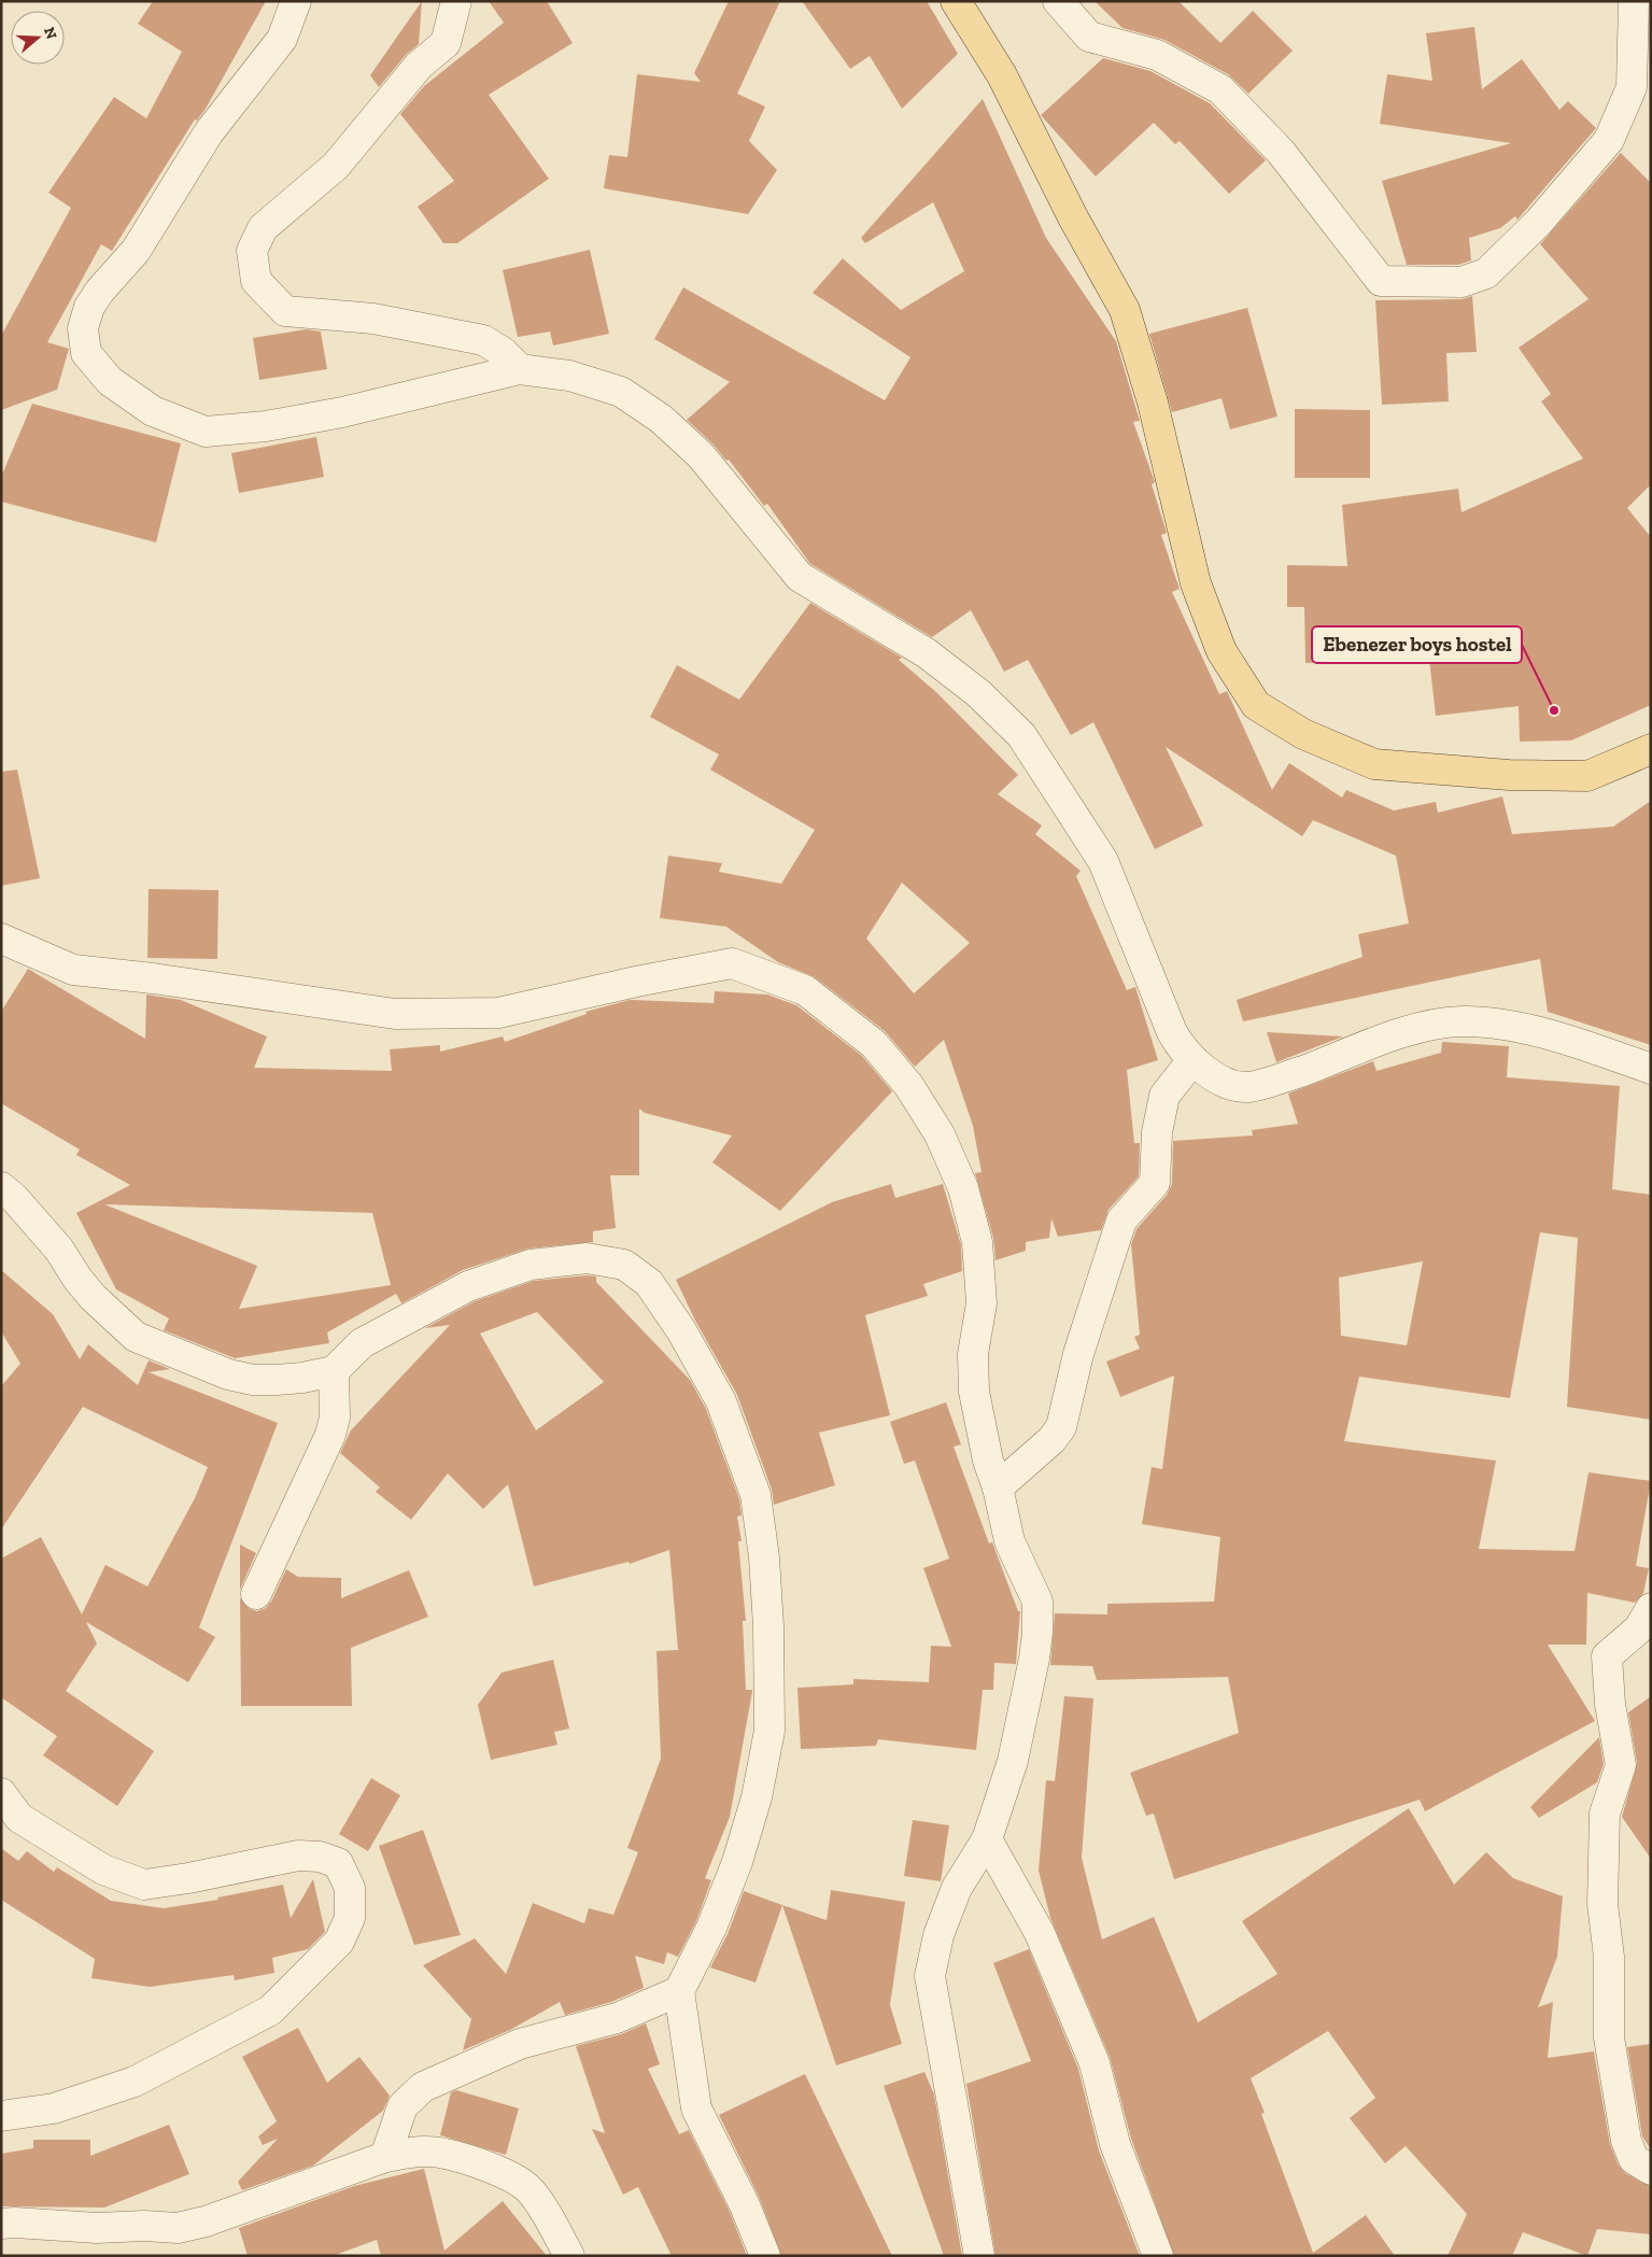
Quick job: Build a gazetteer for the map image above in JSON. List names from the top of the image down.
{
  "places": ["Ebenezer boys hostel"],
  "north": "right"
}
